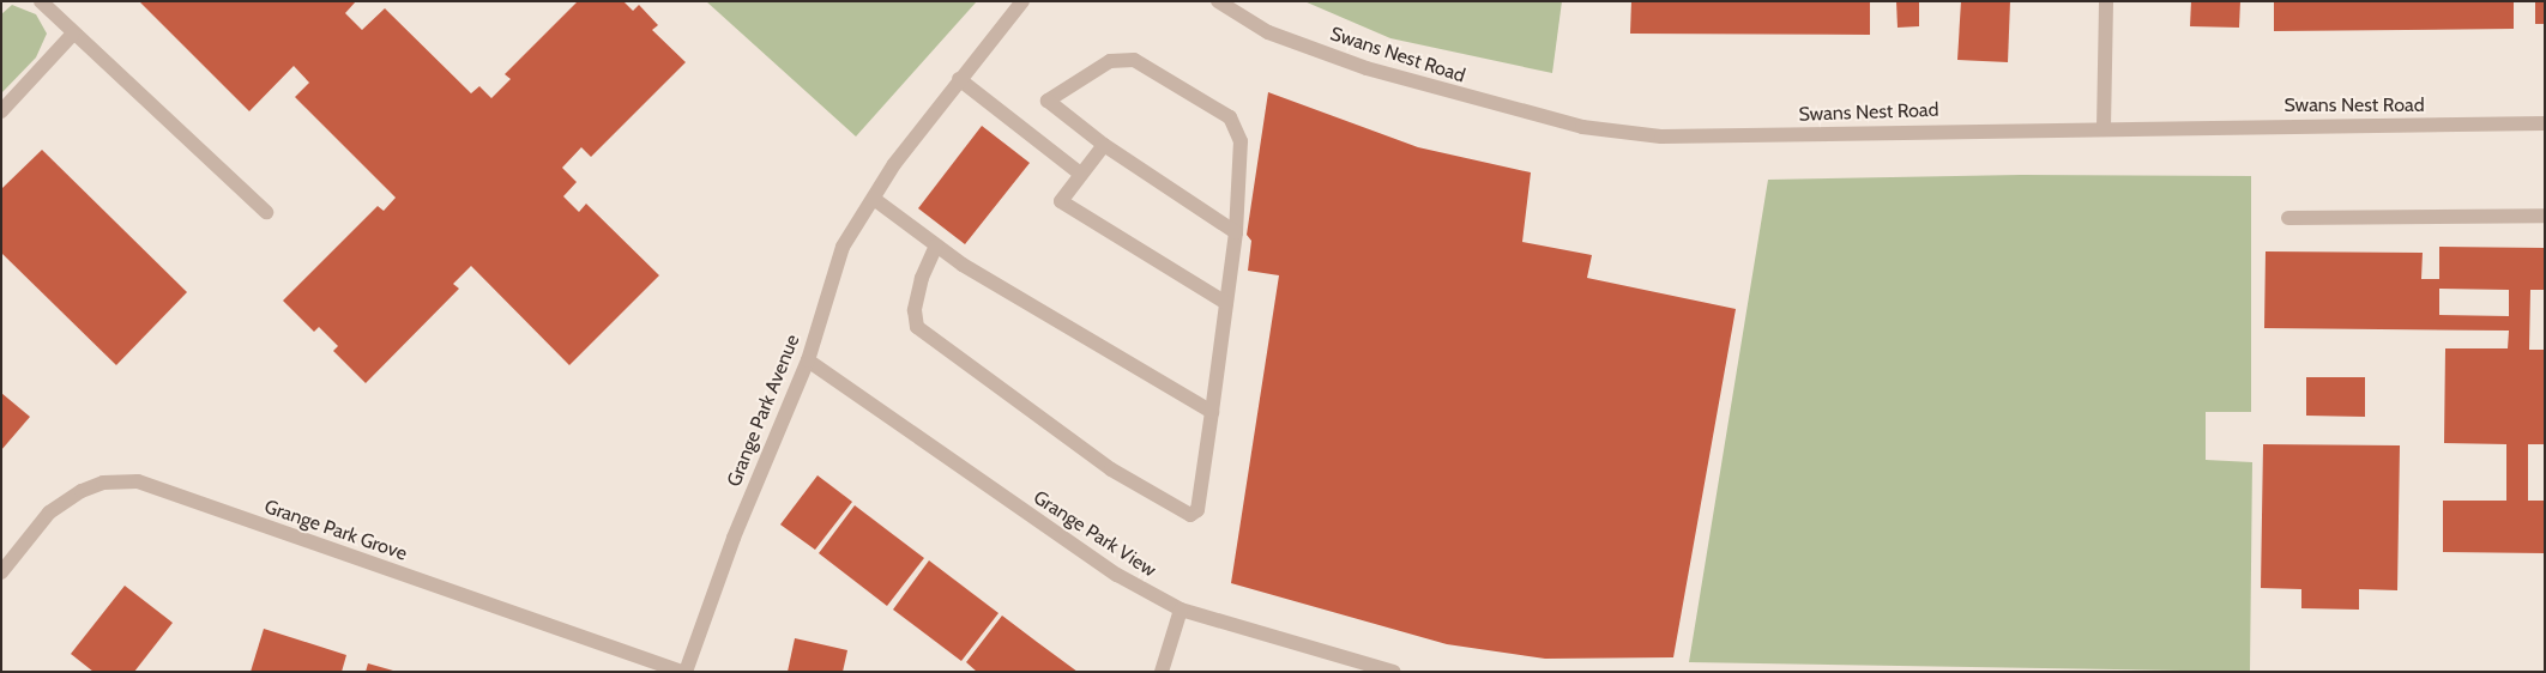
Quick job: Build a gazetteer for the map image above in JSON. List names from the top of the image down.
{
  "streets": {
    "street": [
      "Swans Nest Road",
      "Grange Park Avenue",
      "Grange Park Grove",
      "Grange Park View"
    ]
  },
  "crossings": [
    ["Grange Park Avenue", "Grange Park Grove"],
    ["Grange Park Avenue", "Grange Park View"]
  ]
}
